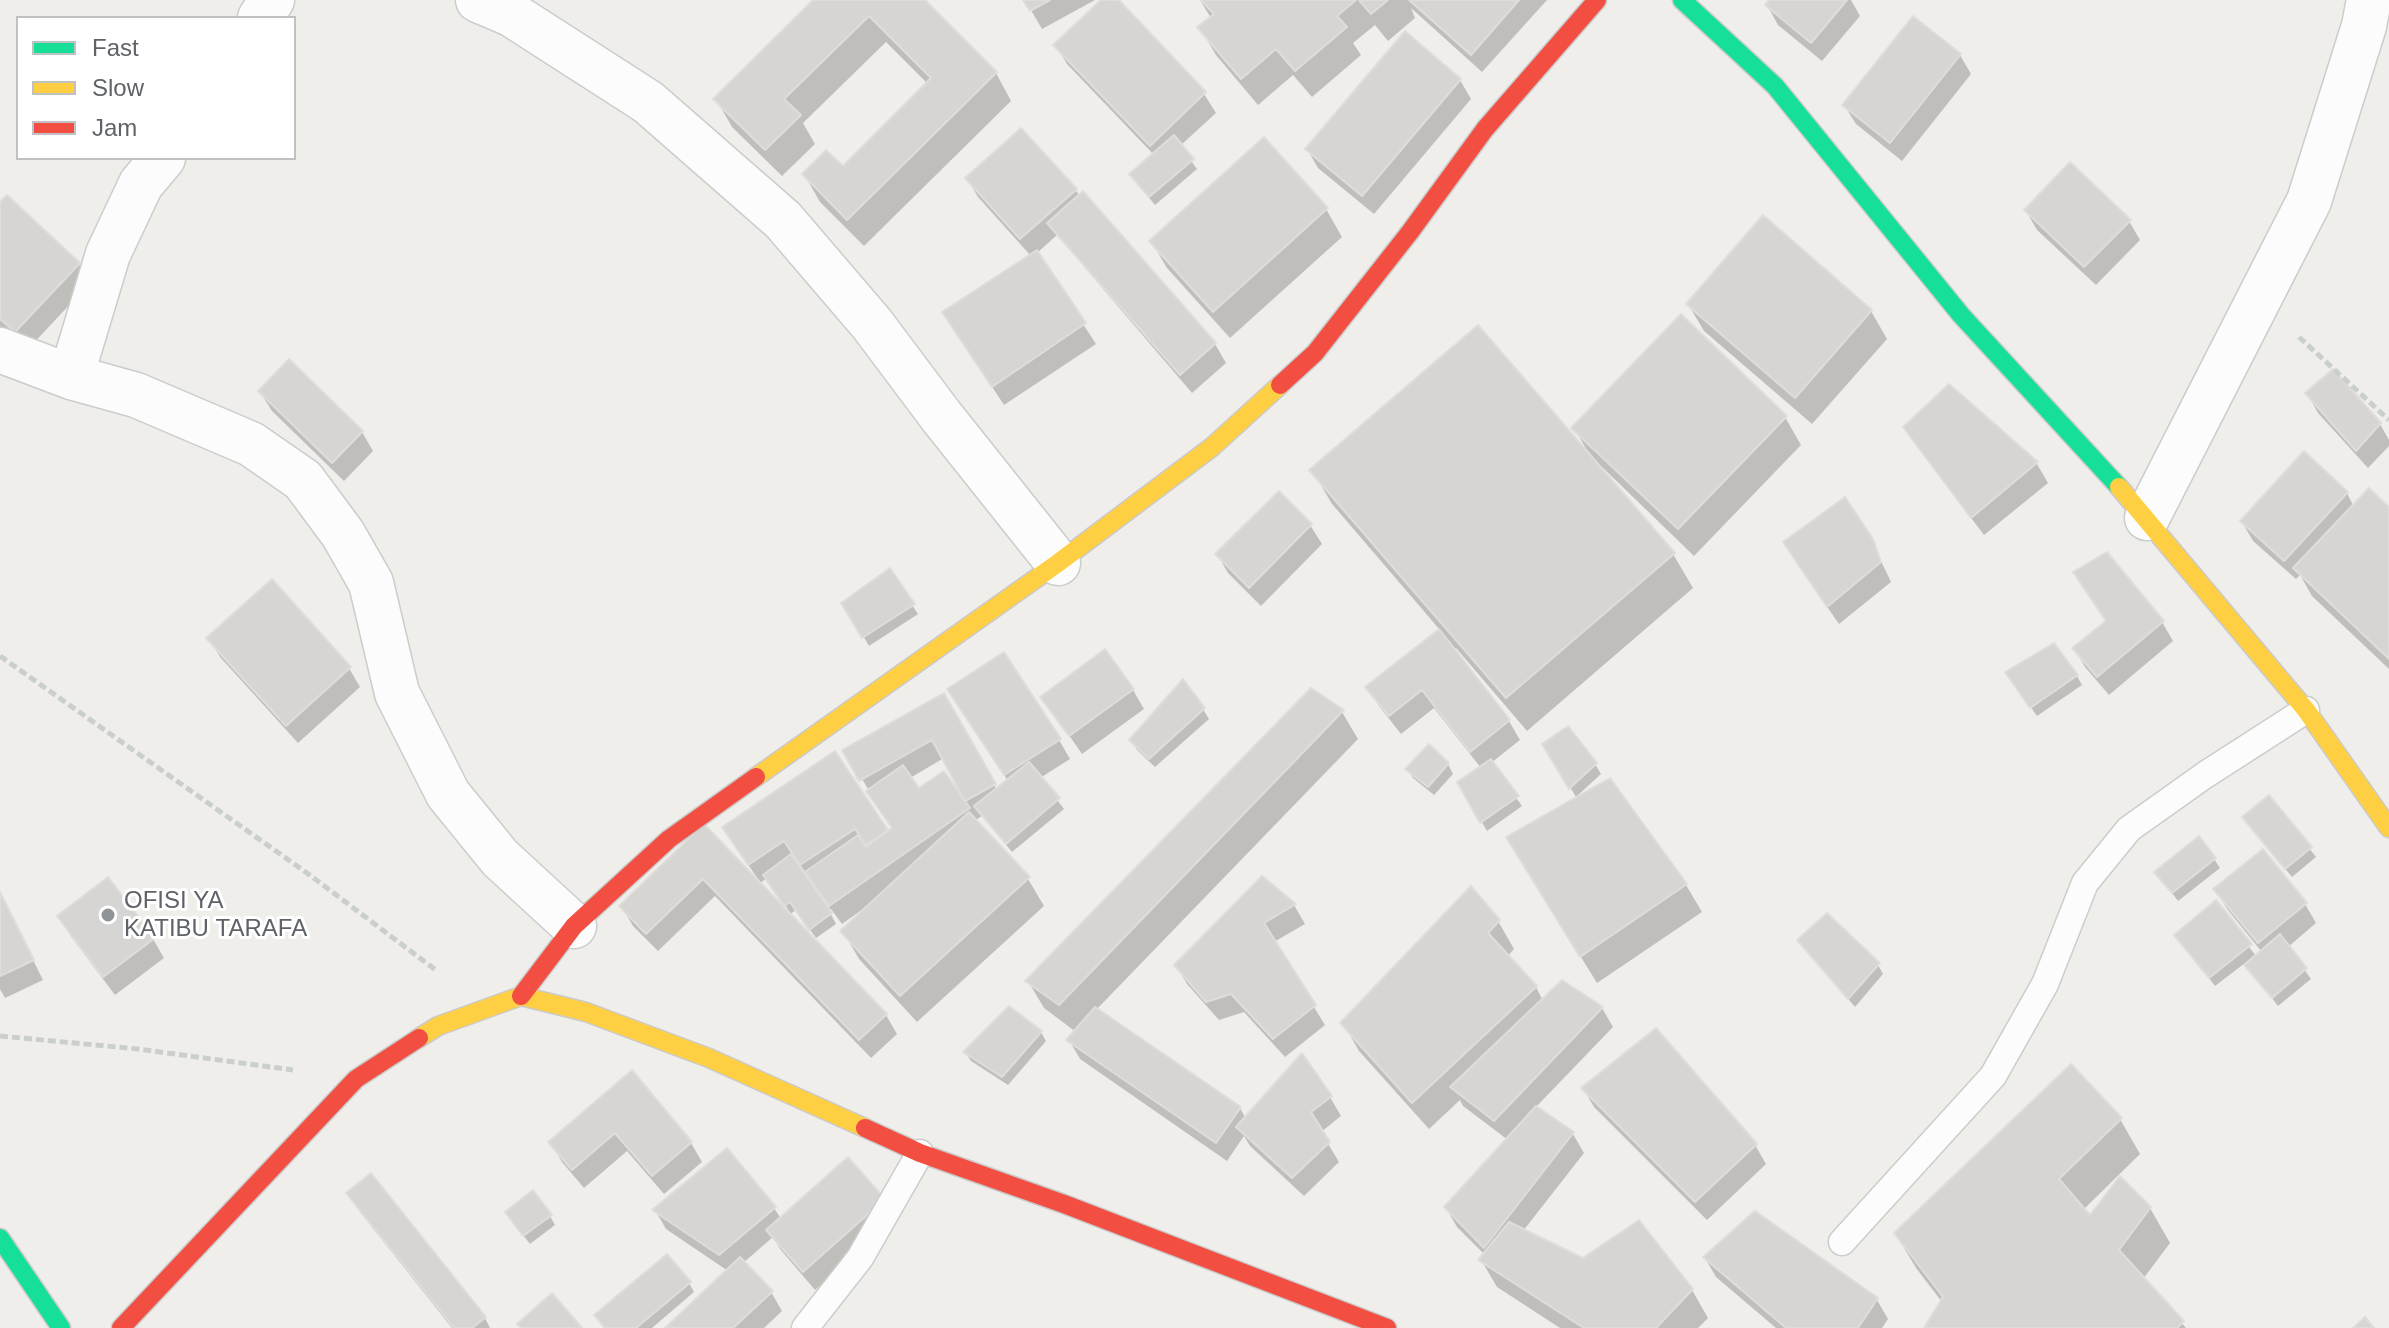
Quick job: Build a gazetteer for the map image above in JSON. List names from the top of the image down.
{
  "places": ["OFISI YA KATIBU TARAFA"],
  "legend": ["Fast", "Slow", "Jam"]
}
